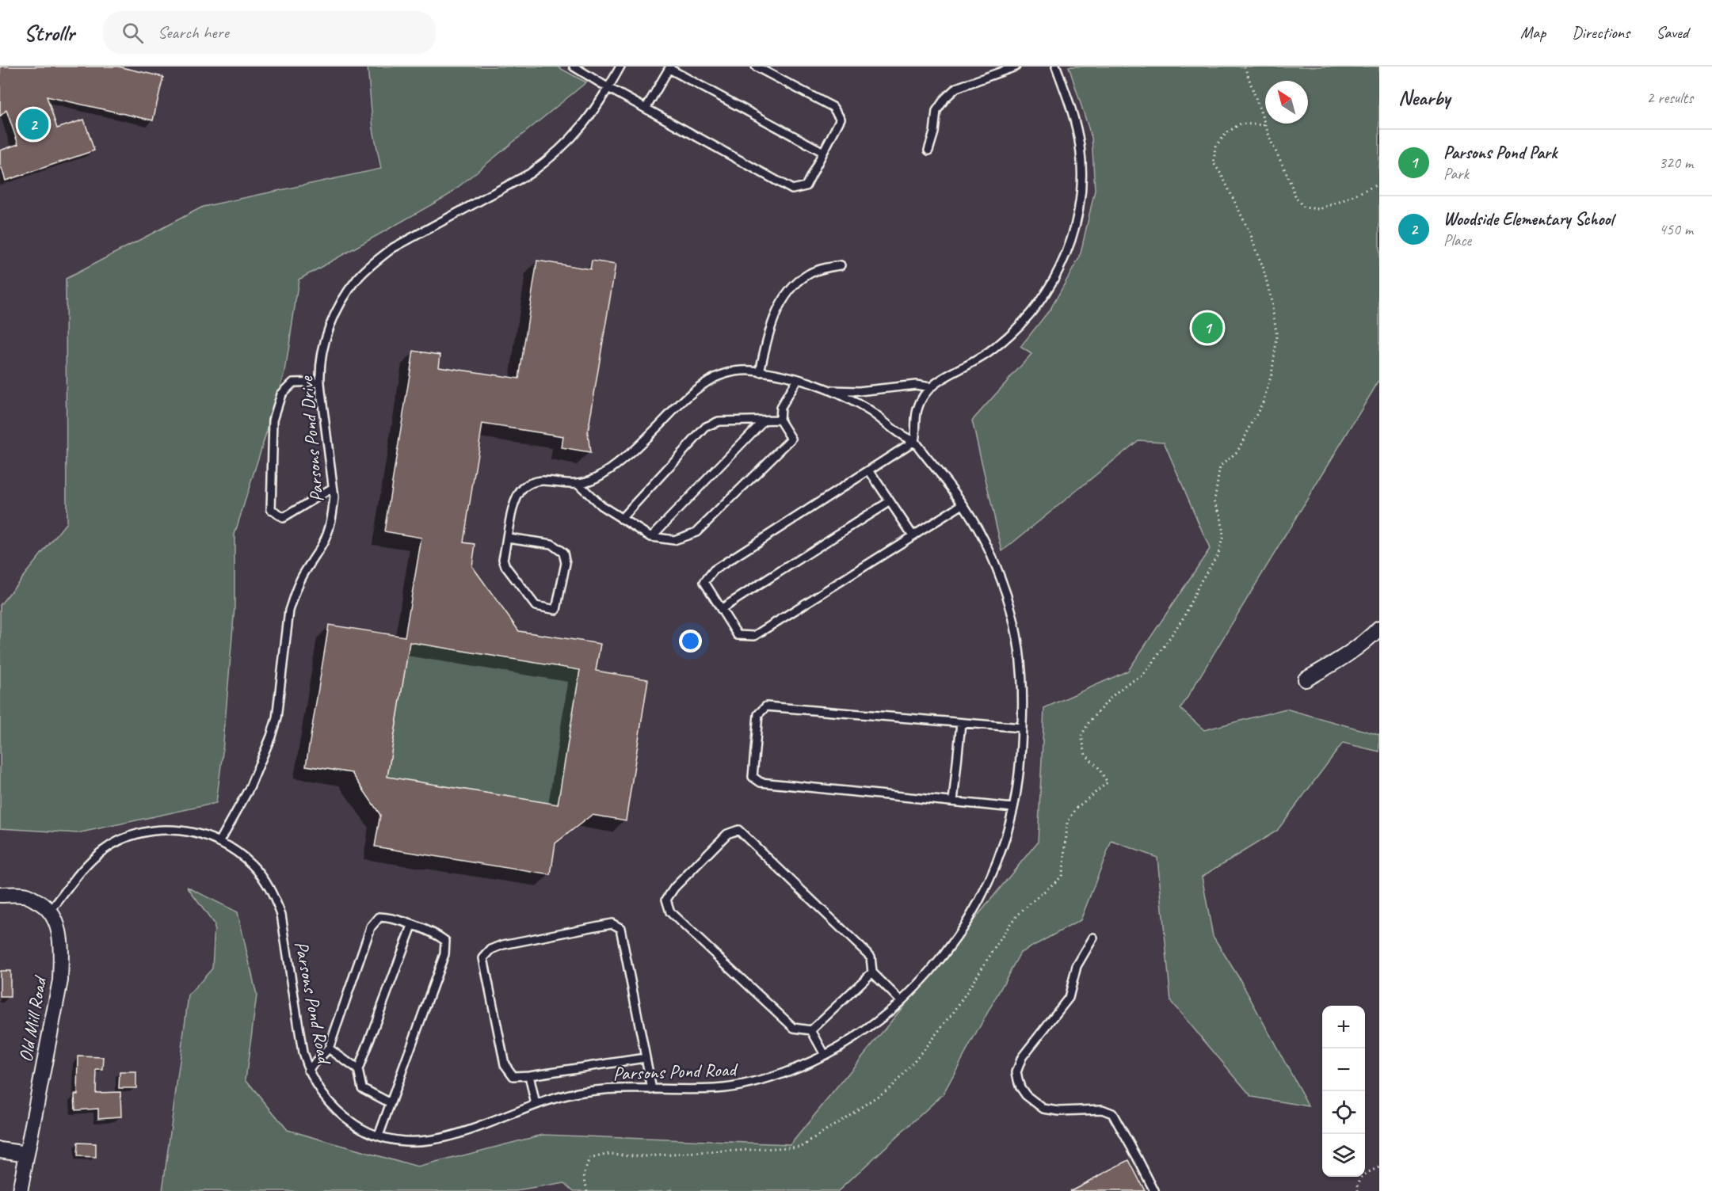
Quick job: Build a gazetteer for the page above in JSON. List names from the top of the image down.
{
  "streets": {
    "street": ["Old Mill Road"],
    "lane": ["Parsons Pond Drive", "Parsons Pond Road"]
  },
  "crossings": [
    ["Parsons Pond Drive", "Parsons Pond Road"],
    ["Parsons Pond Road", "Old Mill Road"]
  ],
  "north": "top left",
  "page": {
    "header": "Strollr",
    "search": "Search here",
    "nav": ["Map", "Directions", "Saved"],
    "heading": ["Nearby", "2 results"],
    "pins": ["2", "1"],
    "list": [
      {
        "mark": "1",
        "name": "Parsons Pond Park",
        "note": "Park",
        "value": "320 m"
      },
      {
        "mark": "2",
        "name": "Woodside Elementary School",
        "note": "Place",
        "value": "450 m"
      }
    ],
    "map_buttons": ["+", "−"]
  }
}
